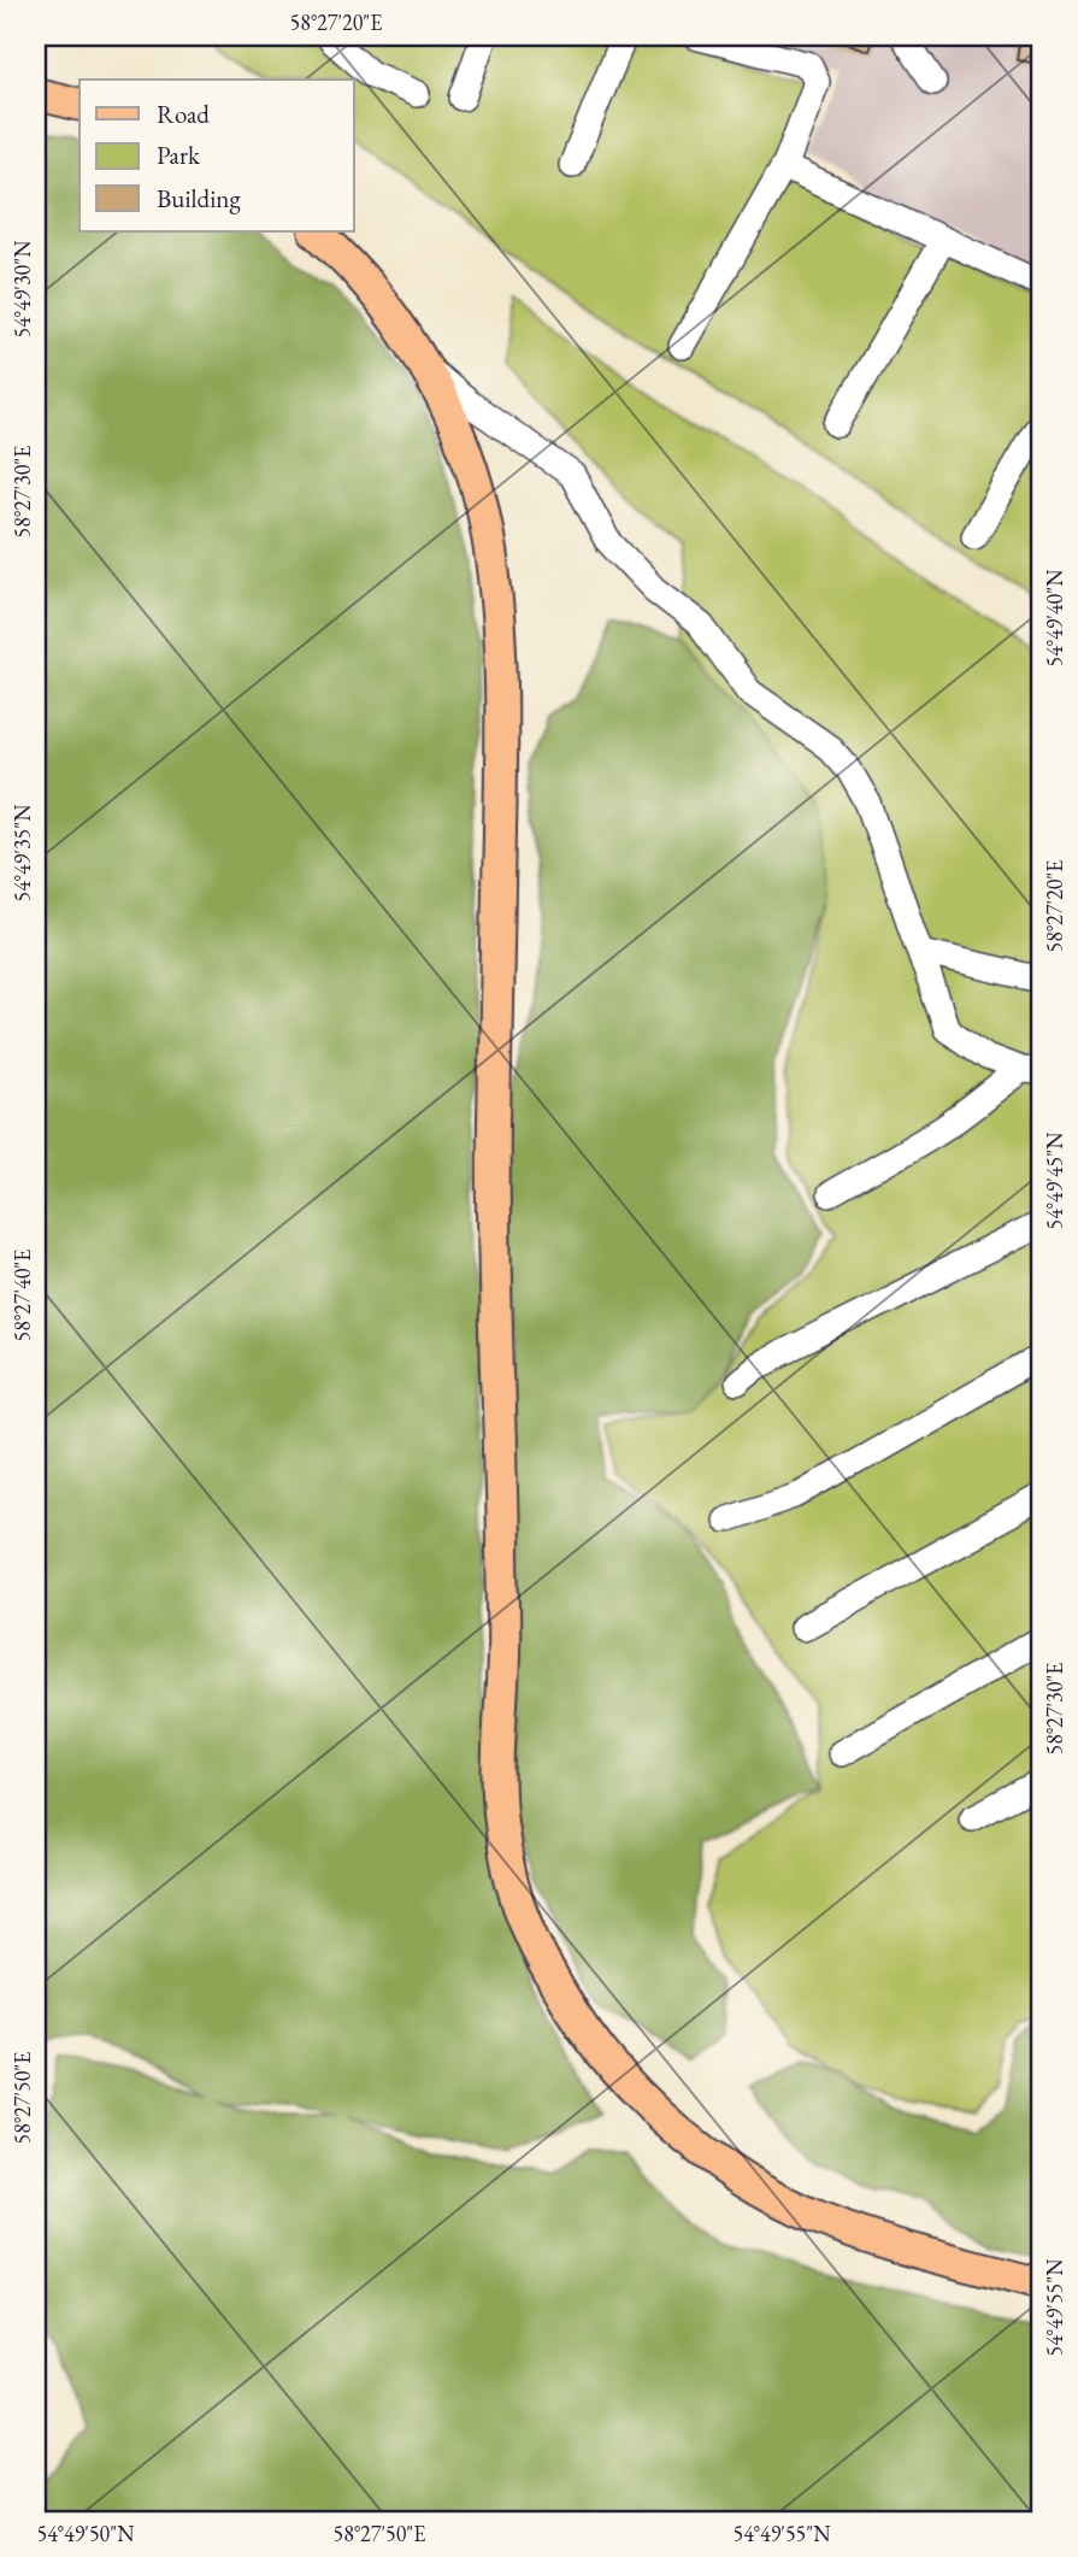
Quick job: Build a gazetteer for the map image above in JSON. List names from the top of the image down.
{
  "legend": ["Road", "Park", "Building"],
  "coordinates": [
    "58°27'20\"E",
    "54°49'30\"N",
    "58°27'30\"E",
    "54°49'40\"N",
    "54°49'35\"N",
    "54°49'45\"N",
    "58°27'40\"E",
    "58°27'50\"E",
    "54°49'55\"N",
    "54°49'50\"N"
  ]
}
